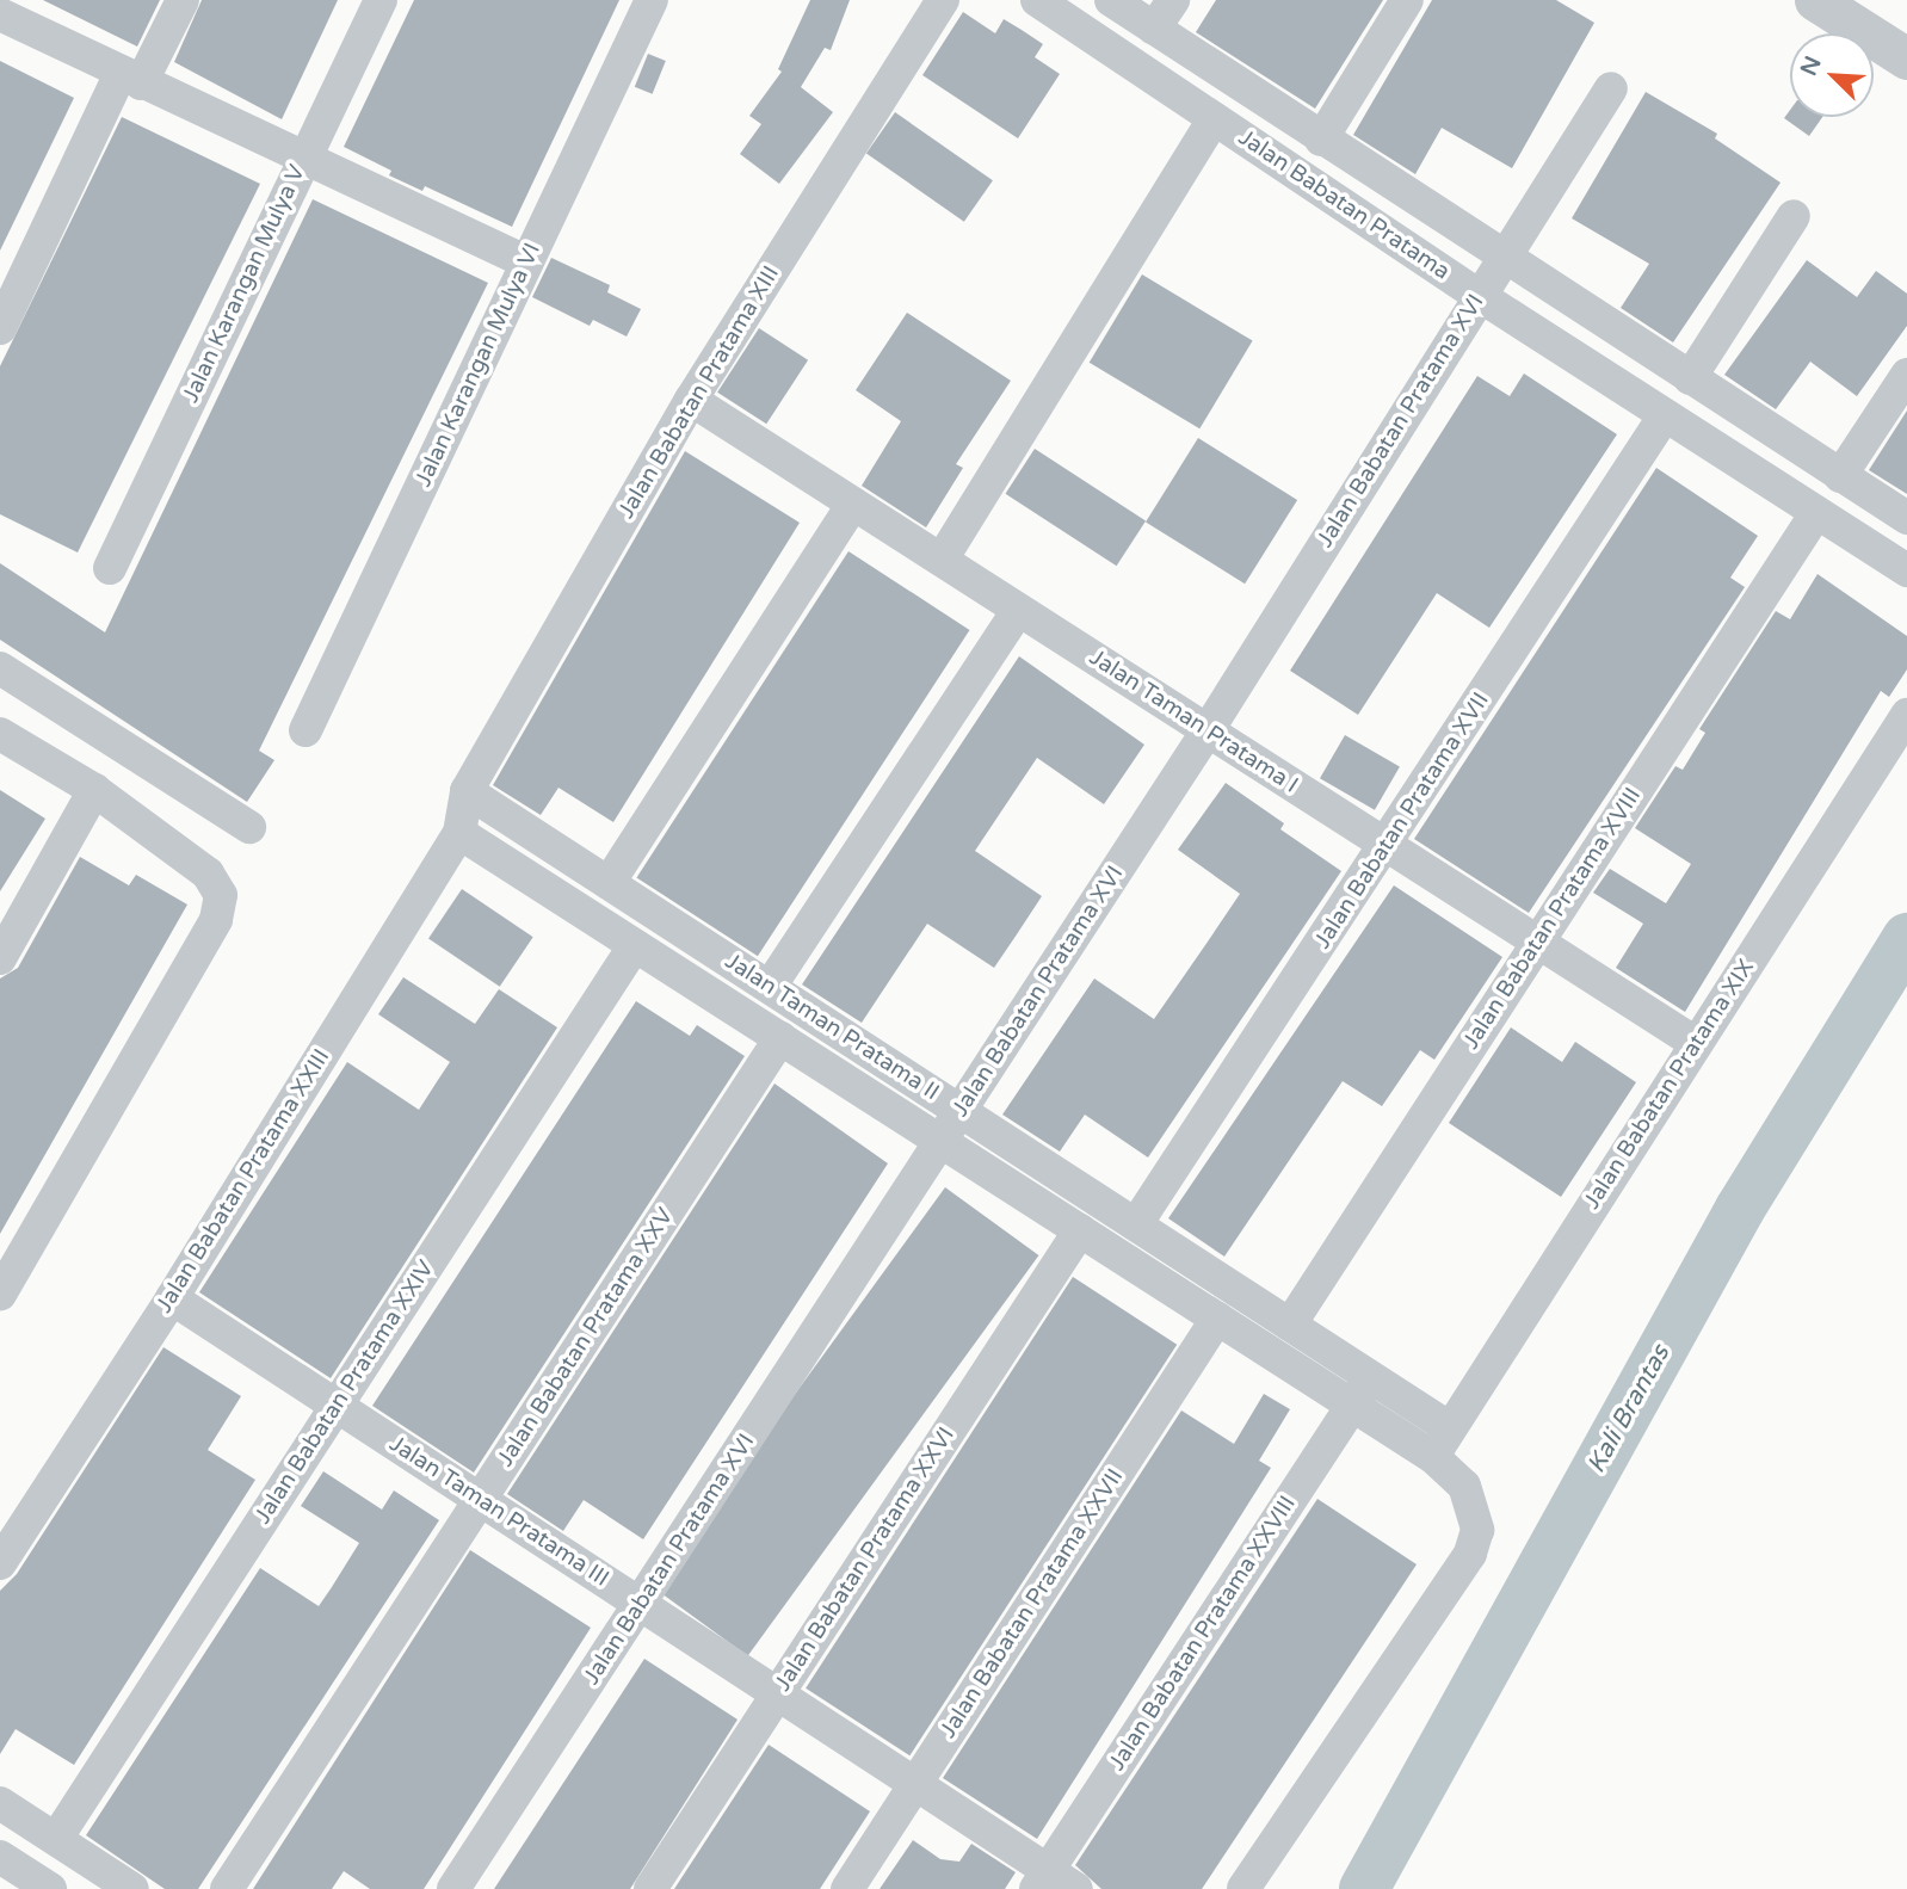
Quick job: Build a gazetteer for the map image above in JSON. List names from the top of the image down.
{
  "streets": {
    "street": [
      "Jalan Babatan Pratama",
      "Jalan Karangan Mulya V",
      "Jalan Karangan Mulya VI",
      "Jalan Babatan Pratama XIII",
      "Jalan Babatan Pratama XVI",
      "Jalan Taman Pratama I",
      "Jalan Babatan Pratama XVII",
      "Jalan Babatan Pratama XVIII",
      "Jalan Taman Pratama II",
      "Jalan Babatan Pratama XIX",
      "Jalan Babatan Pratama XXIII",
      "Jalan Babatan Pratama XXV",
      "Jalan Babatan Pratama XXIV",
      "Jalan Taman Pratama III",
      "Jalan Babatan Pratama XXVI",
      "Jalan Babatan Pratama XXVII",
      "Jalan Babatan Pratama XXVIII"
    ]
  },
  "crossings": [
    ["Jalan Babatan Pratama", "Jalan Babatan Pratama XVI"],
    ["Jalan Babatan Pratama", "Jalan Babatan Pratama XVII"],
    ["Jalan Babatan Pratama", "Jalan Babatan Pratama XVIII"],
    ["Jalan Babatan Pratama XIII", "Jalan Taman Pratama I"],
    ["Jalan Babatan Pratama XIII", "Jalan Taman Pratama II"],
    ["Jalan Babatan Pratama XIII", "Jalan Babatan Pratama XXIII"],
    ["Jalan Babatan Pratama XVI", "Jalan Taman Pratama I"],
    ["Jalan Babatan Pratama XVI", "Jalan Taman Pratama II"],
    ["Jalan Babatan Pratama XVI", "Jalan Taman Pratama III"],
    ["Jalan Taman Pratama I", "Jalan Babatan Pratama XVII"],
    ["Jalan Taman Pratama I", "Jalan Babatan Pratama XVIII"],
    ["Jalan Taman Pratama I", "Jalan Babatan Pratama XIX"],
    ["Jalan Babatan Pratama XVII", "Jalan Taman Pratama II"],
    ["Jalan Babatan Pratama XVIII", "Jalan Taman Pratama II"],
    ["Jalan Taman Pratama II", "Jalan Babatan Pratama XIX"],
    ["Jalan Taman Pratama II", "Jalan Babatan Pratama XXIII"],
    ["Jalan Taman Pratama II", "Jalan Babatan Pratama XXV"],
    ["Jalan Taman Pratama II", "Jalan Babatan Pratama XXIV"],
    ["Jalan Taman Pratama II", "Jalan Babatan Pratama XXVI"],
    ["Jalan Taman Pratama II", "Jalan Babatan Pratama XXVII"],
    ["Jalan Taman Pratama II", "Jalan Babatan Pratama XXVIII"],
    ["Jalan Babatan Pratama XXIII", "Jalan Taman Pratama III"],
    ["Jalan Babatan Pratama XXV", "Jalan Taman Pratama III"],
    ["Jalan Babatan Pratama XXIV", "Jalan Taman Pratama III"],
    ["Jalan Taman Pratama III", "Jalan Babatan Pratama XXVI"],
    ["Jalan Taman Pratama III", "Jalan Babatan Pratama XXVII"],
    ["Jalan Taman Pratama III", "Jalan Babatan Pratama XXVIII"]
  ],
  "water": ["Kali Brantas"],
  "north": "top left"
}
